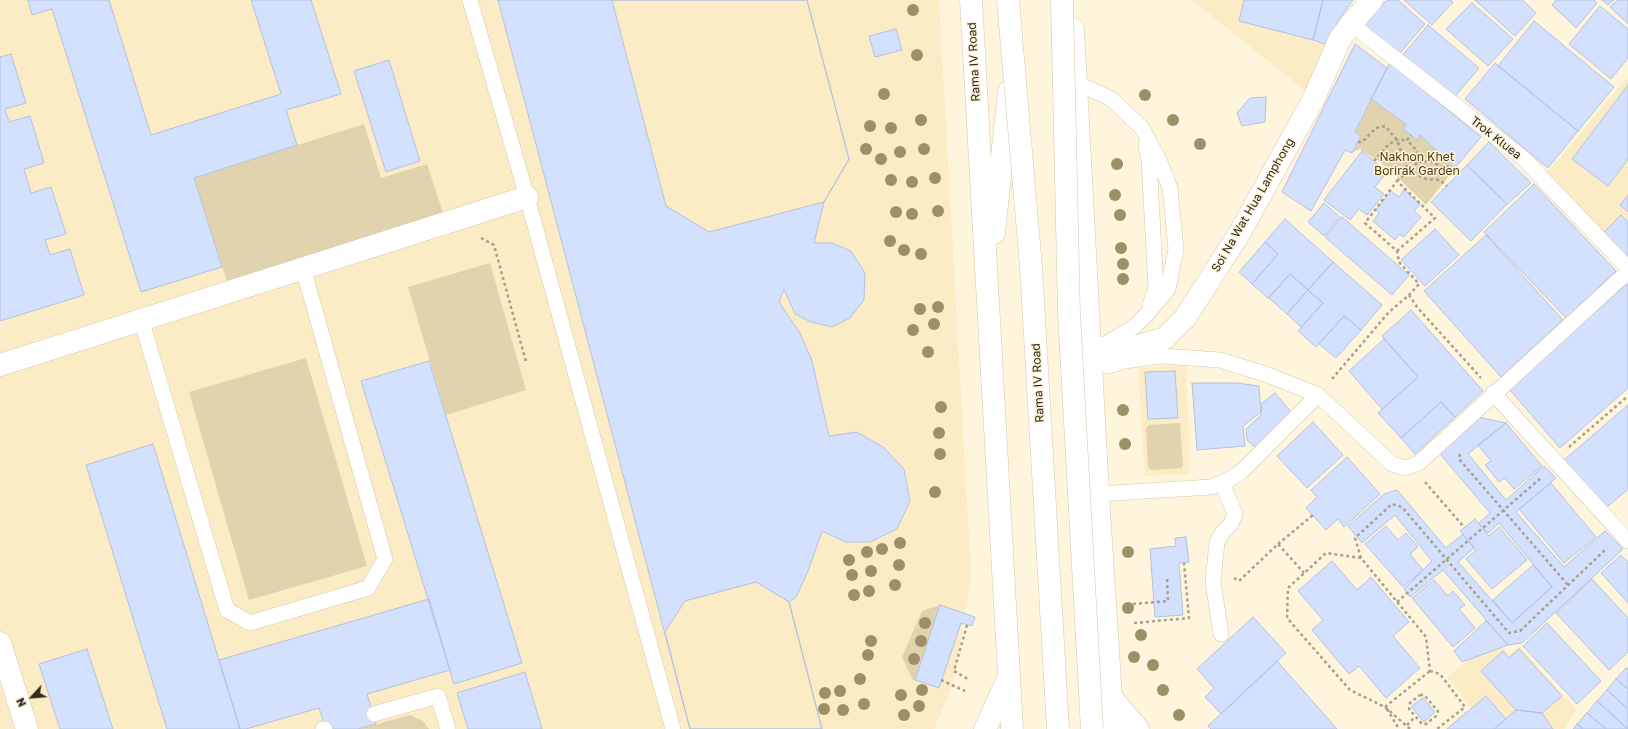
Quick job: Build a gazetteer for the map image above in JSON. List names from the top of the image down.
{
  "streets": {
    "main road": ["Rama IV Road", "Soi Na Wat Hua Lamphong"],
    "lane": ["Trok Kluea"]
  },
  "crossings": [
    ["Trok Kluea", "Soi Na Wat Hua Lamphong"]
  ],
  "parks": ["Nakhon Khet Borirak Garden"],
  "north": "bottom left"
}
